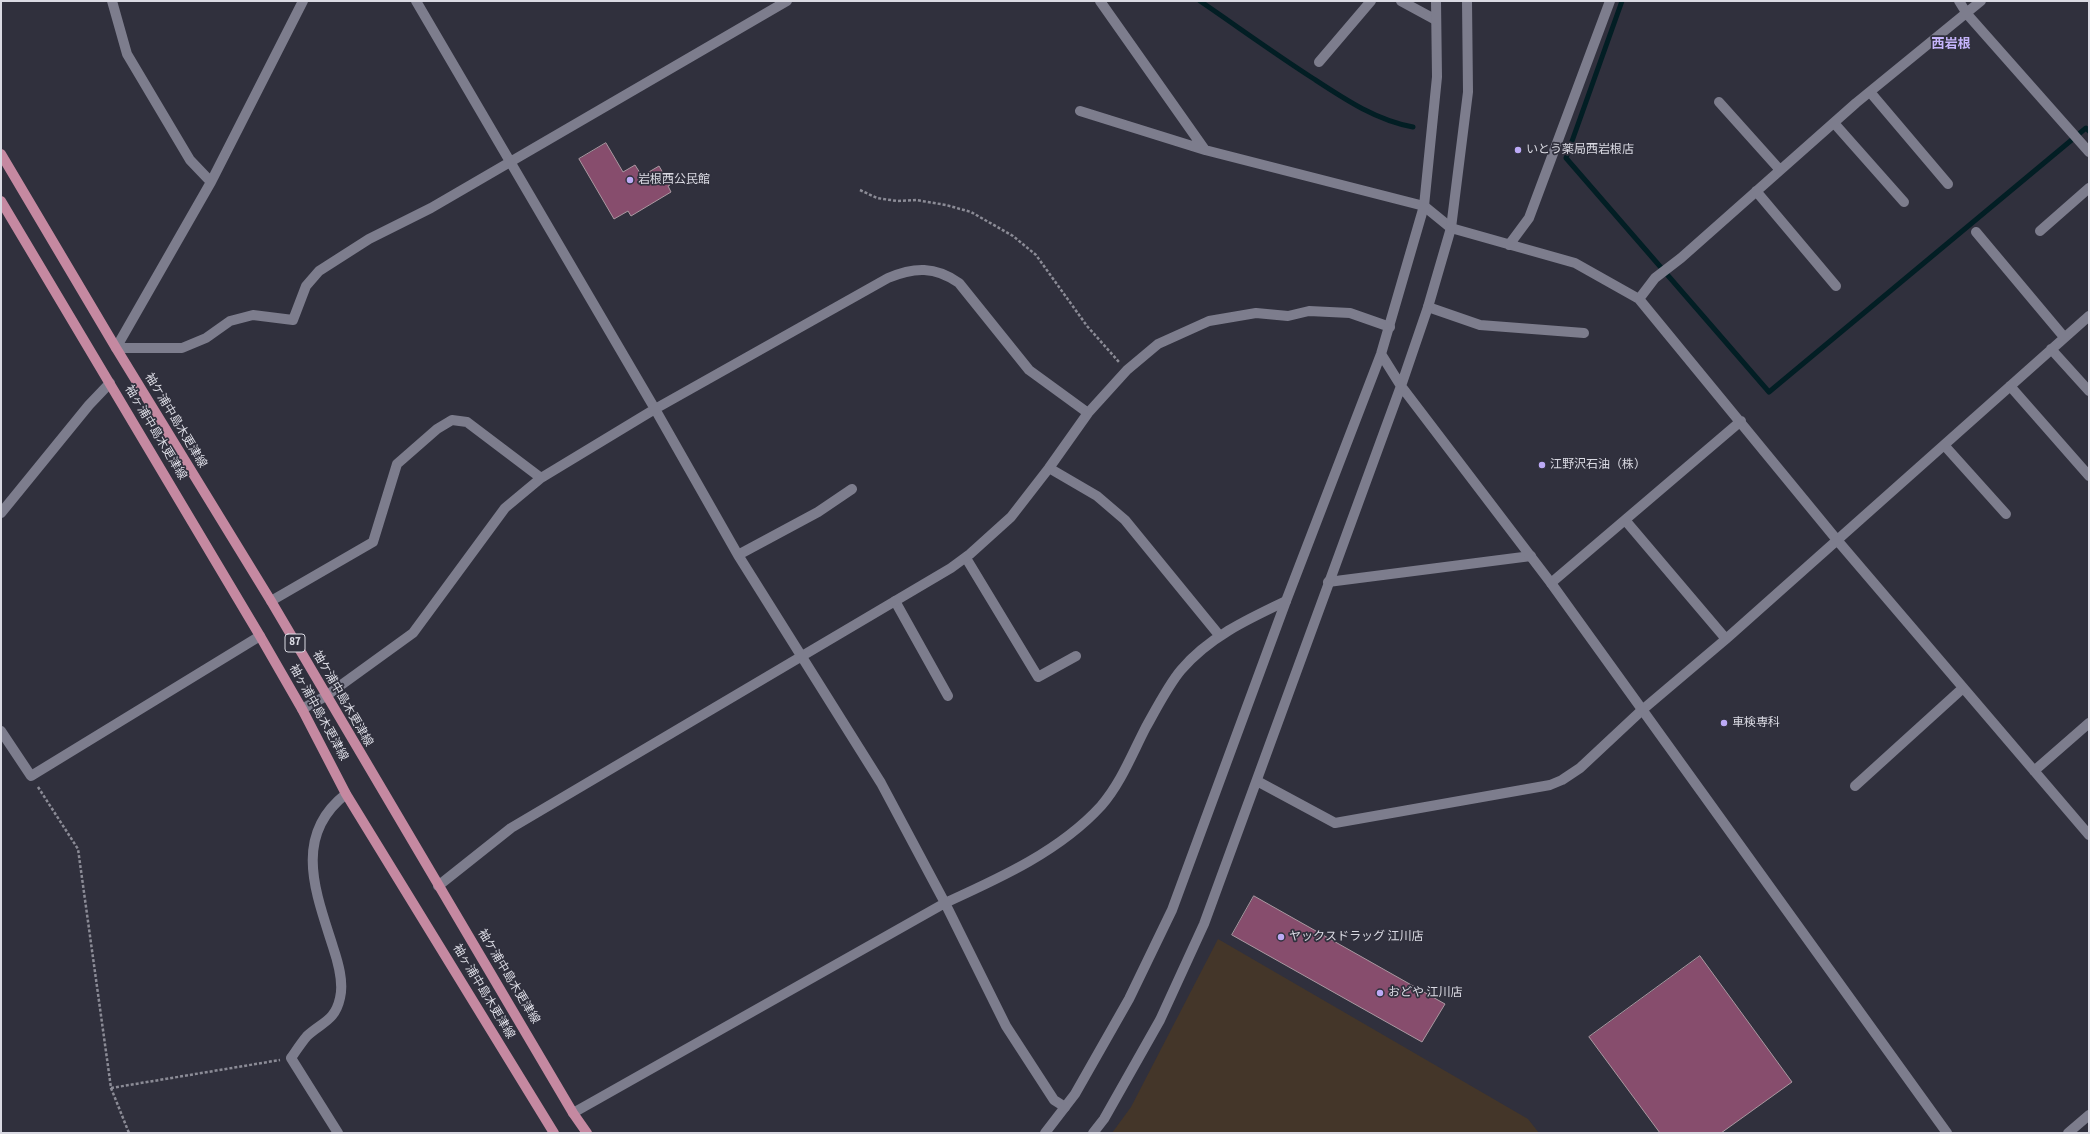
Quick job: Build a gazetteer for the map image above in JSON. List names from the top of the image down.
{
  "streets": {
    "main road": ["袖ケ浦中島木更津線", "袖ヶ浦中島木更津線", "87"]
  },
  "districts": ["西岩根"],
  "places": [
    "いとう薬局西岩根店",
    "岩根西公民館",
    "江野沢石油（株）",
    "車検専科",
    "ヤックスドラッグ 江川店",
    "おどや 江川店"
  ]
}
